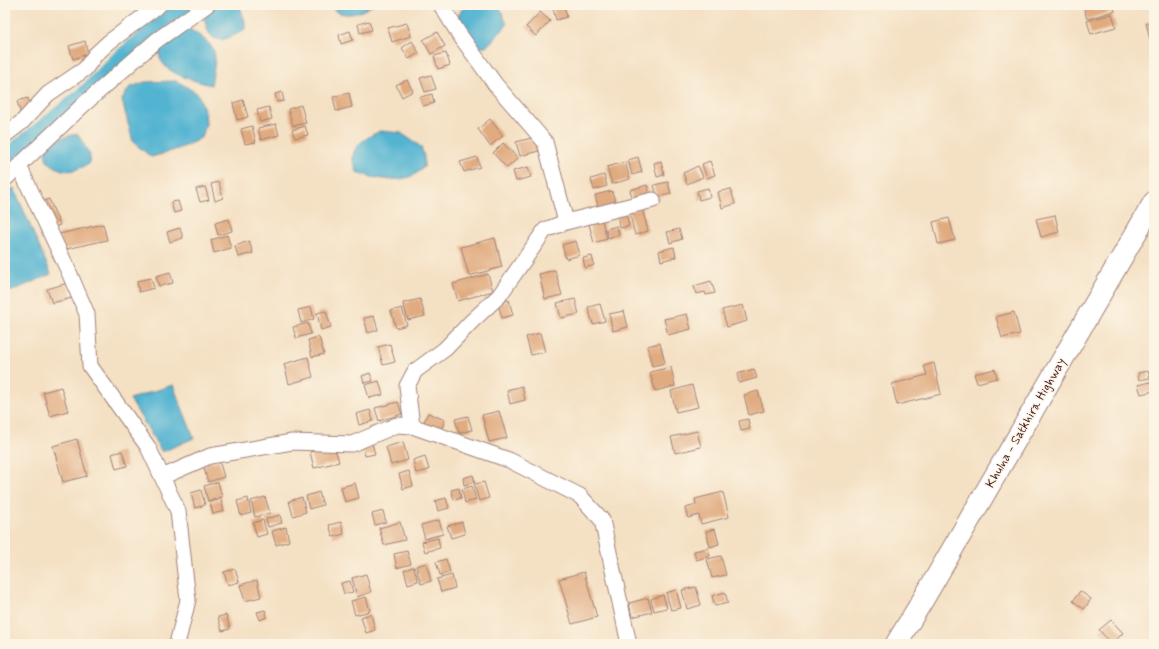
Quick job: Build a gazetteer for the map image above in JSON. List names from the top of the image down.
{
  "streets": {
    "highway": ["Khulna - Satkhira Highway"]
  }
}
